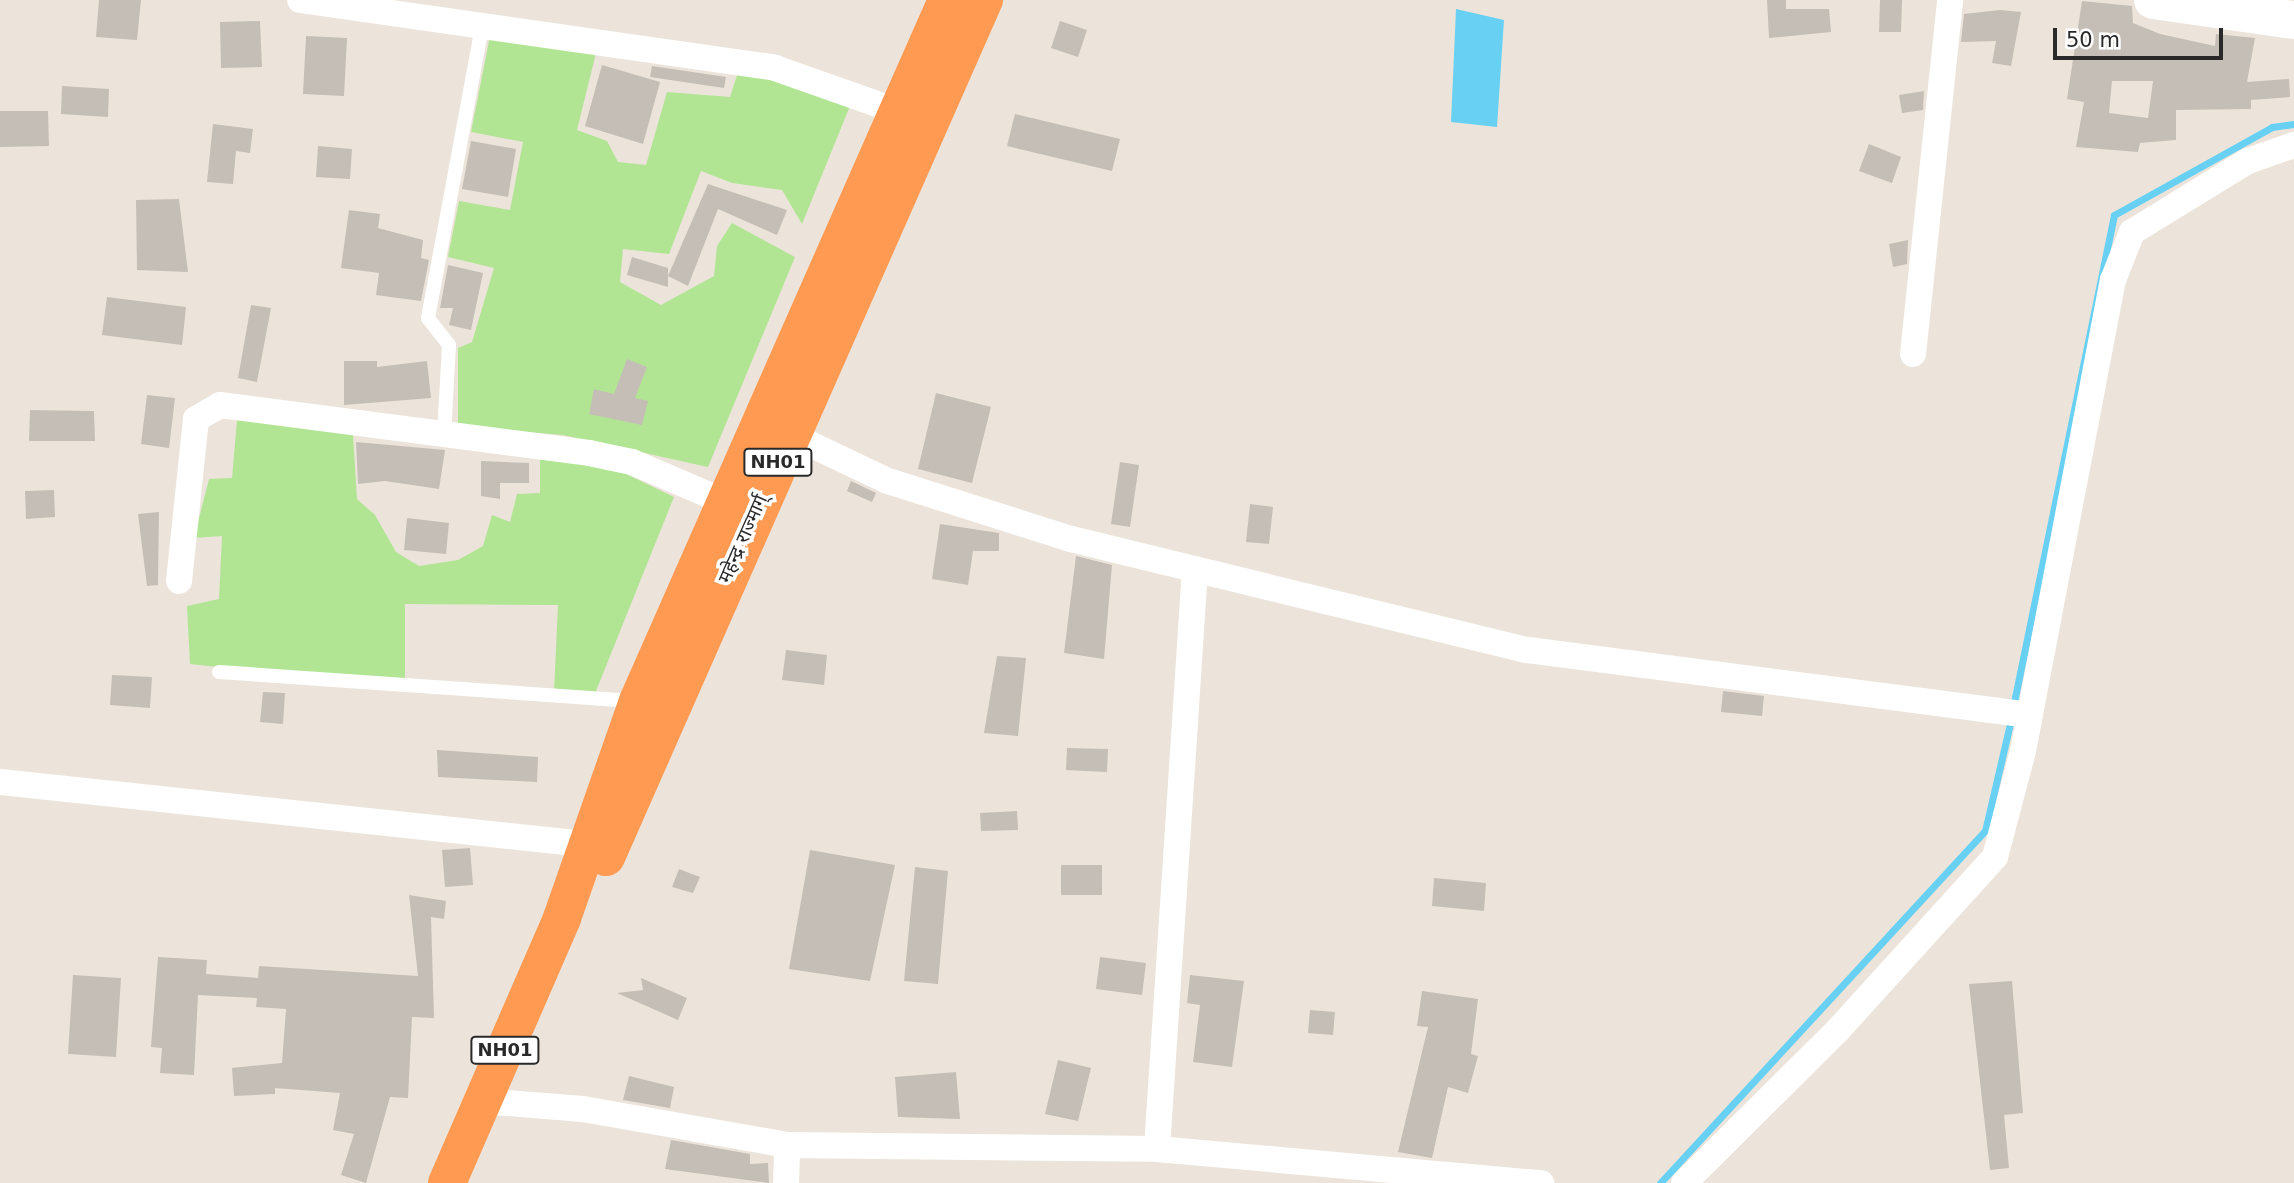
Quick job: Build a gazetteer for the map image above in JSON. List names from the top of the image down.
{
  "streets": {
    "highway": ["NH01", "महेन्द्र राज्मार्ग्"]
  },
  "scale_bar": "50 m"
}
